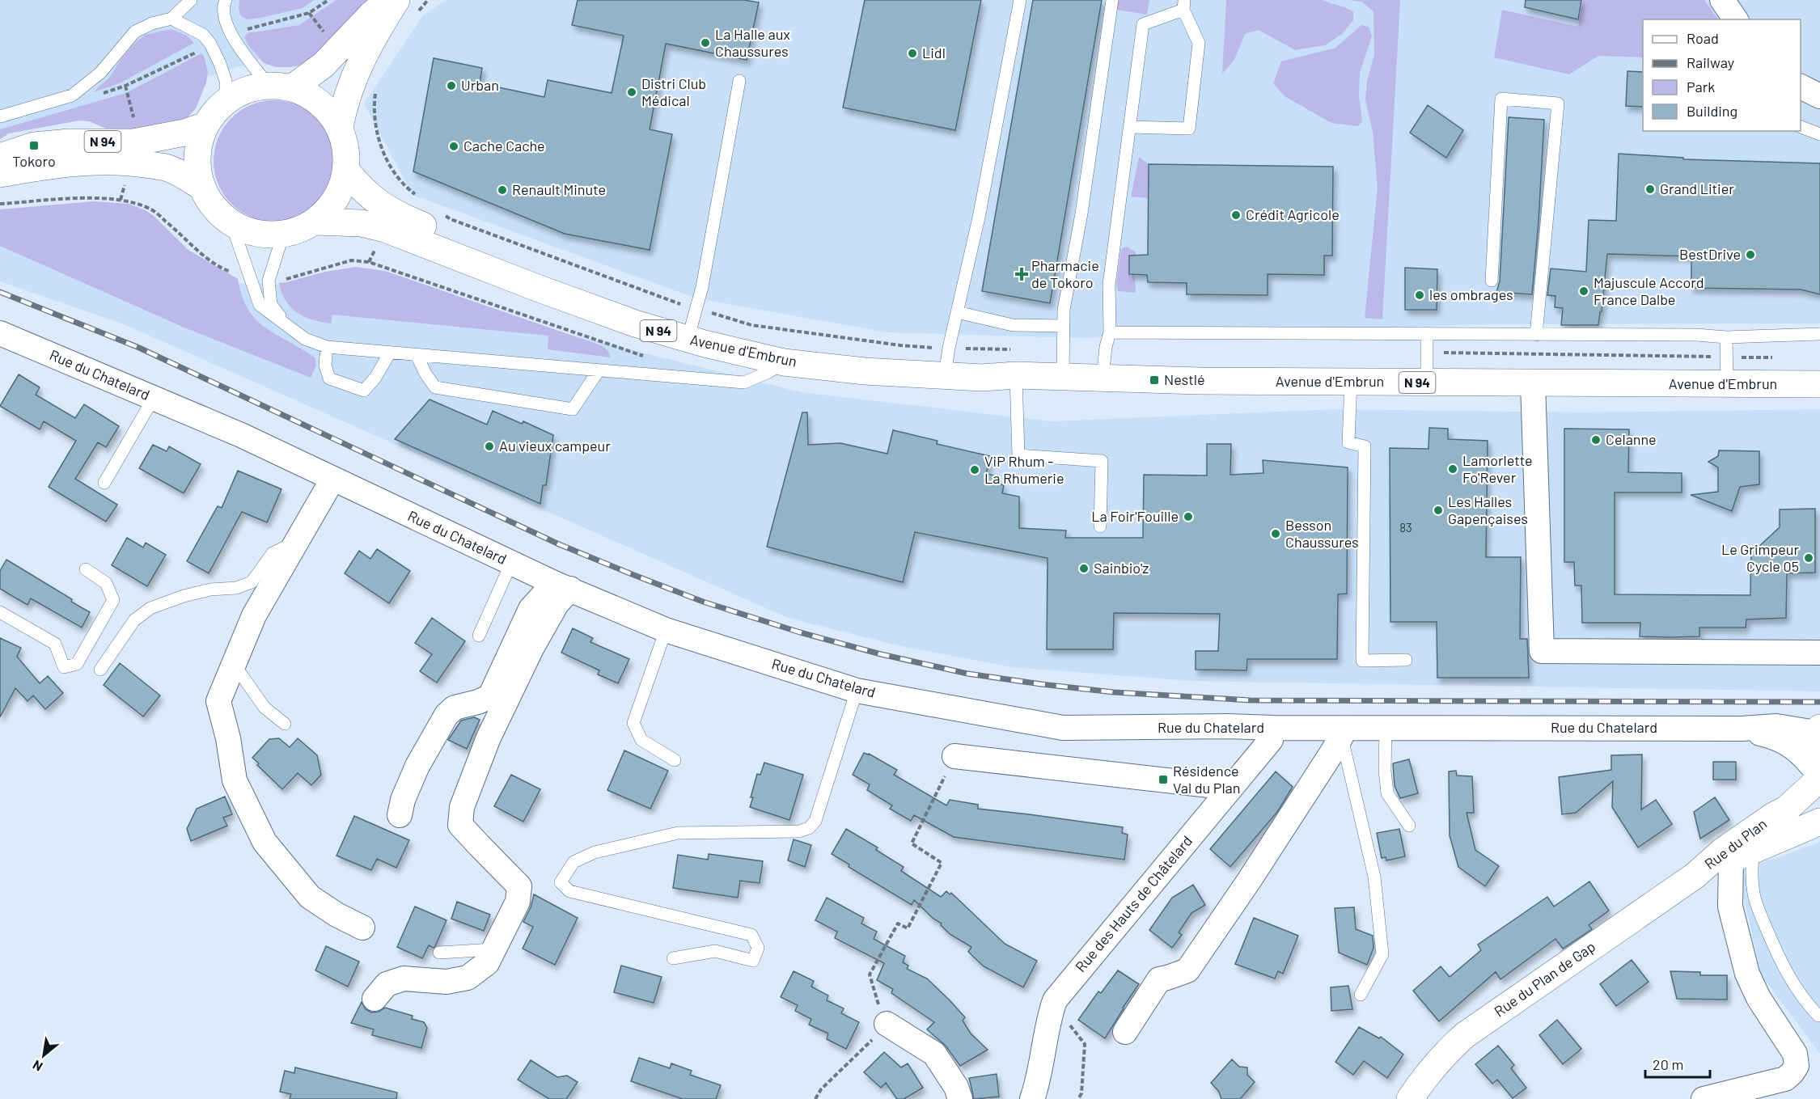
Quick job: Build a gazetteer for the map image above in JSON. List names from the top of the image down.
{
  "streets": {
    "main road": [
      "N 94",
      "Avenue d'Embrun",
      "Rue du Plan",
      "Rue du Plan de Gap"
    ],
    "street": ["Rue du Chatelard", "Rue des Hauts de Châtelard"]
  },
  "crossings": [
    ["N 94", "Avenue d'Embrun"],
    ["Rue du Chatelard", "Rue du Plan"],
    ["Rue du Chatelard", "Rue des Hauts de Châtelard"],
    ["Rue du Plan", "Rue du Plan de Gap"]
  ],
  "places": {
    "other": [
      "La Halle aux Chaussures",
      "Lidl",
      "Urban",
      "Distri Club Médical",
      "Cache Cache",
      "Grand Litier",
      "Renault Minute",
      "Crédit Agricole",
      "BestDrive",
      "Majuscule Accord France Dalbe",
      "les ombrages",
      "Celanne",
      "Au vieux campeur",
      "Lamorlette Fo'Rever",
      "ViP Rhum - La Rhumerie",
      "Les Halles Gapençaises",
      "La Foir'Fouille",
      "Besson Chaussures",
      "Le Grimpeur Cycle 05",
      "Sainbio'z"
    ],
    "transit": ["Tokoro", "Nestlé", "Résidence Val du Plan"],
    "health": ["Pharmacie de Tokoro"]
  },
  "house_numbers": ["83"],
  "legend": [
    "Road",
    "Railway",
    "Park",
    "Building"
  ],
  "scale_bar": "20 m",
  "north": "bottom left"
}
